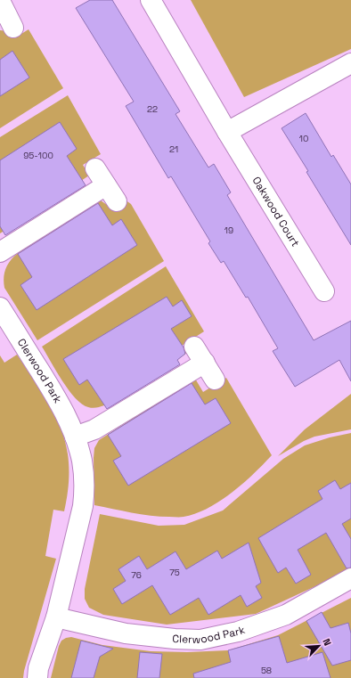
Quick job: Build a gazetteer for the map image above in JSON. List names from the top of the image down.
{
  "streets": {
    "street": ["Oakwood Court", "Clerwood Park"]
  },
  "house_numbers": [
    "22",
    "10",
    "21",
    "95-100",
    "19",
    "75",
    "76",
    "58"
  ],
  "north": "top right"
}
